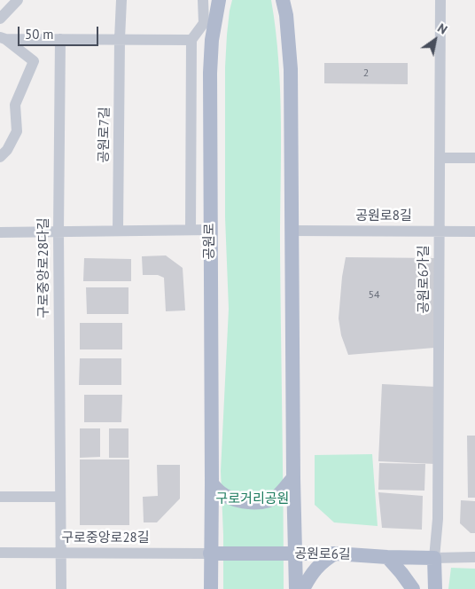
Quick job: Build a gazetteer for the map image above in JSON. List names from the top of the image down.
{
  "streets": {
    "main road": ["공원로", "공원로6길"],
    "street": [
      "공원로7길",
      "공원로8길",
      "구로중앙로28다길",
      "공원로6가길",
      "구로중앙로28길"
    ]
  },
  "crossings": [
    ["공원로8길", "공원로6가길"],
    ["공원로", "구로중앙로28길"],
    ["공원로", "공원로6길"],
    ["구로중앙로28다길", "구로중앙로28길"],
    ["공원로6가길", "공원로6길"],
    ["구로중앙로28길", "공원로6길"]
  ],
  "parks": ["구로거리공원"],
  "house_numbers": ["2", "54"],
  "scale_bar": "50 m",
  "north": "top right"
}
